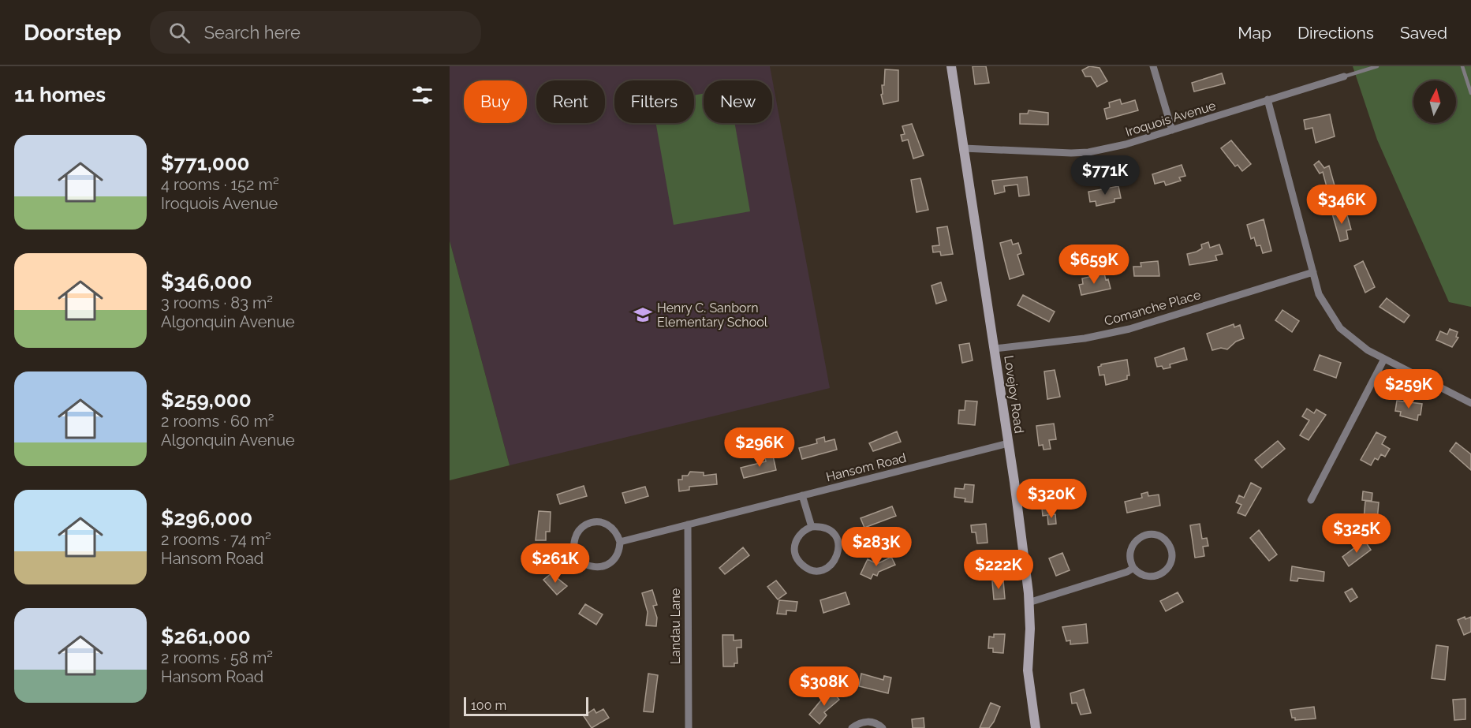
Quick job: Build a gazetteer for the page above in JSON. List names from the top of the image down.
{
  "streets": {
    "main road": ["Lovejoy Road"],
    "street": [
      "Iroquois Avenue",
      "Comanche Place",
      "Hansom Road",
      "Landau Lane"
    ]
  },
  "crossings": [
    ["Iroquois Avenue", "Lovejoy Road"],
    ["Comanche Place", "Lovejoy Road"],
    ["Lovejoy Road", "Hansom Road"],
    ["Hansom Road", "Landau Lane"]
  ],
  "places": {
    "school or university": ["Henry C. Sanborn Elementary School"]
  },
  "scale_bar": "100 m",
  "north": "top",
  "page": {
    "header": "Doorstep",
    "search": "Search here",
    "nav": ["Map", "Directions", "Saved"],
    "heading": "11 homes",
    "chip": [
      "Buy",
      "Rent",
      "Filters",
      "New"
    ],
    "list": [
      {
        "name": "$771,000",
        "note": "4 rooms · 152 m² · Iroquois Avenue"
      },
      {
        "name": "$346,000",
        "note": "3 rooms · 83 m² · Algonquin Avenue"
      },
      {
        "name": "$259,000",
        "note": "2 rooms · 60 m² · Algonquin Avenue"
      },
      {
        "name": "$296,000",
        "note": "2 rooms · 74 m² · Hansom Road"
      },
      {
        "name": "$261,000",
        "note": "2 rooms · 58 m² · Hansom Road"
      }
    ],
    "price": [
      "$771K",
      "$346K",
      "$659K",
      "$259K",
      "$296K",
      "$320K",
      "$325K",
      "$283K",
      "$261K",
      "$222K",
      "$308K"
    ],
    "scale": "100 m"
  }
}
